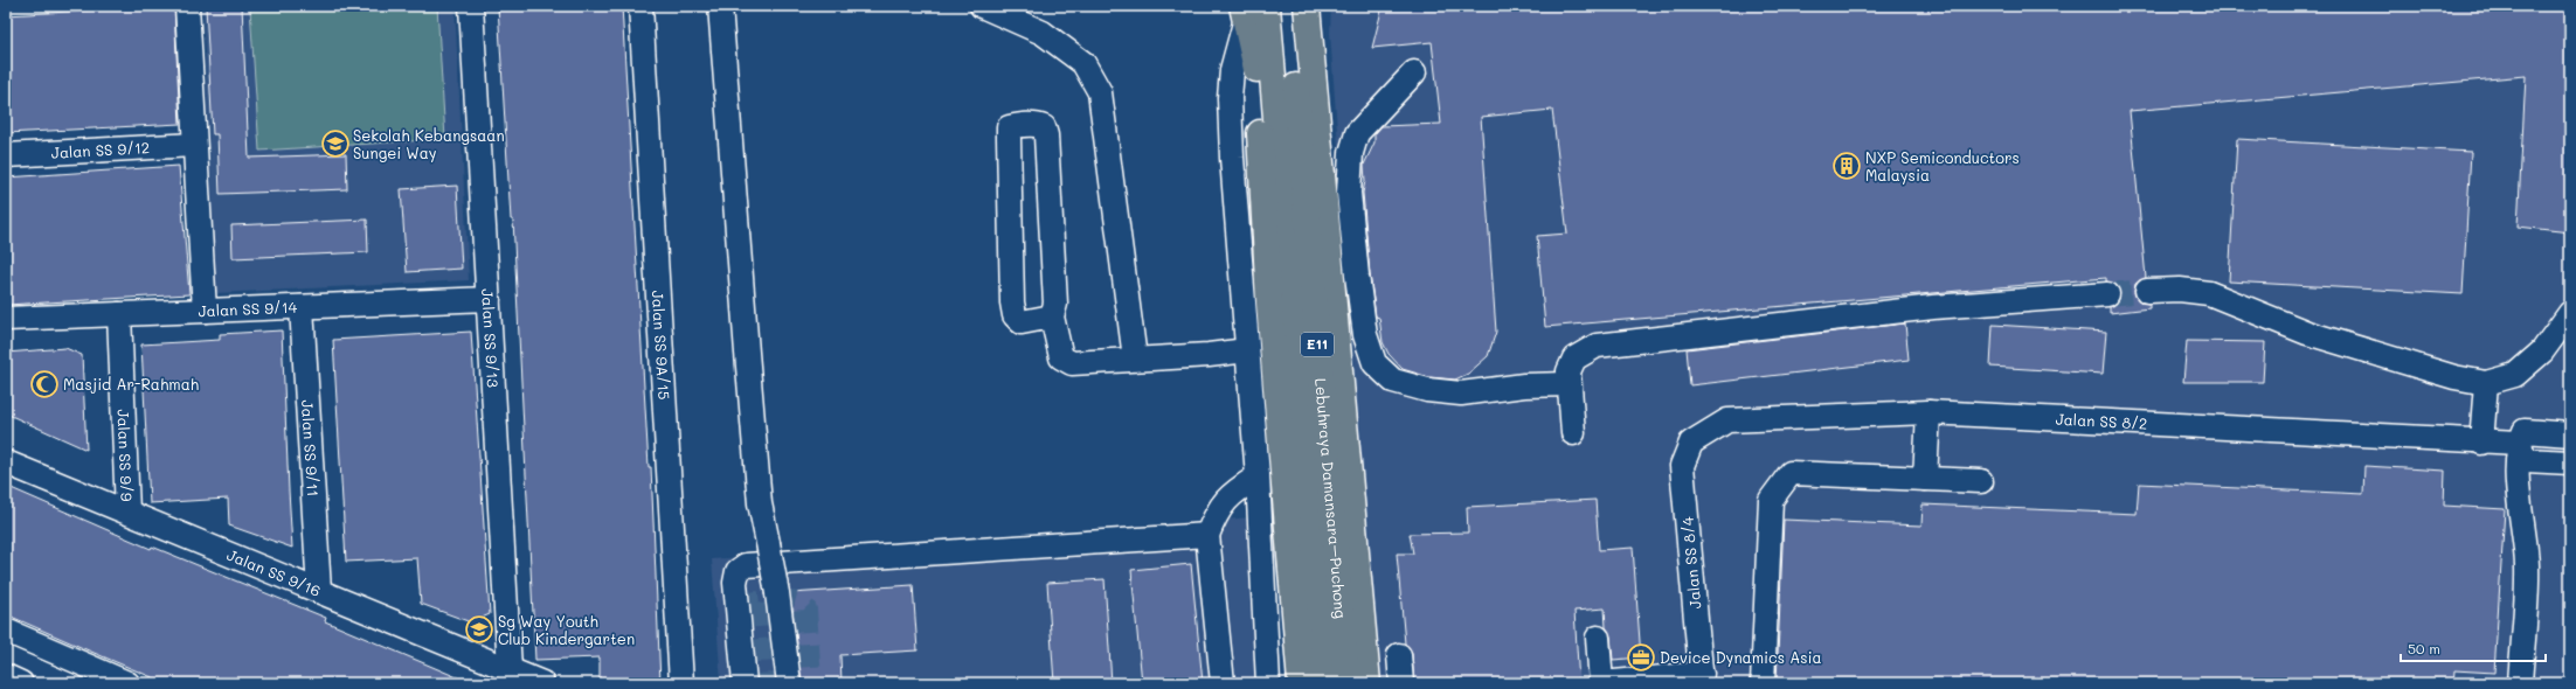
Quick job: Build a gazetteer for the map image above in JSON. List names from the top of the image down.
{
  "streets": {
    "highway": ["E11", "Lebuhraya Damansara–Puchong"],
    "street": [
      "Jalan SS 9/12",
      "Jalan SS 9/14",
      "Jalan SS 9/13",
      "Jalan SS 9A/15",
      "Jalan SS 8/2",
      "Jalan SS 9/11",
      "Jalan SS 9/9",
      "Jalan SS 8/4",
      "Jalan SS 9/16"
    ]
  },
  "crossings": [
    ["Jalan SS 9/14", "Jalan SS 9/13"],
    ["Jalan SS 9/14", "Jalan SS 9/11"],
    ["Jalan SS 9/14", "Jalan SS 9/9"],
    ["Jalan SS 9/13", "Jalan SS 9/16"],
    ["Jalan SS 8/2", "Jalan SS 8/4"],
    ["Jalan SS 9/11", "Jalan SS 9/16"],
    ["Jalan SS 9/9", "Jalan SS 9/16"]
  ],
  "places": {
    "school or university": ["Sekolah Kebangsaan Sungei Way", "Sg Way Youth Club Kindergarten"],
    "building": ["NXP Semiconductors Malaysia"],
    "mosque": ["Masjid Ar-Rahmah"],
    "office": ["Device Dynamics Asia"]
  },
  "scale_bar": "50 m"
}
